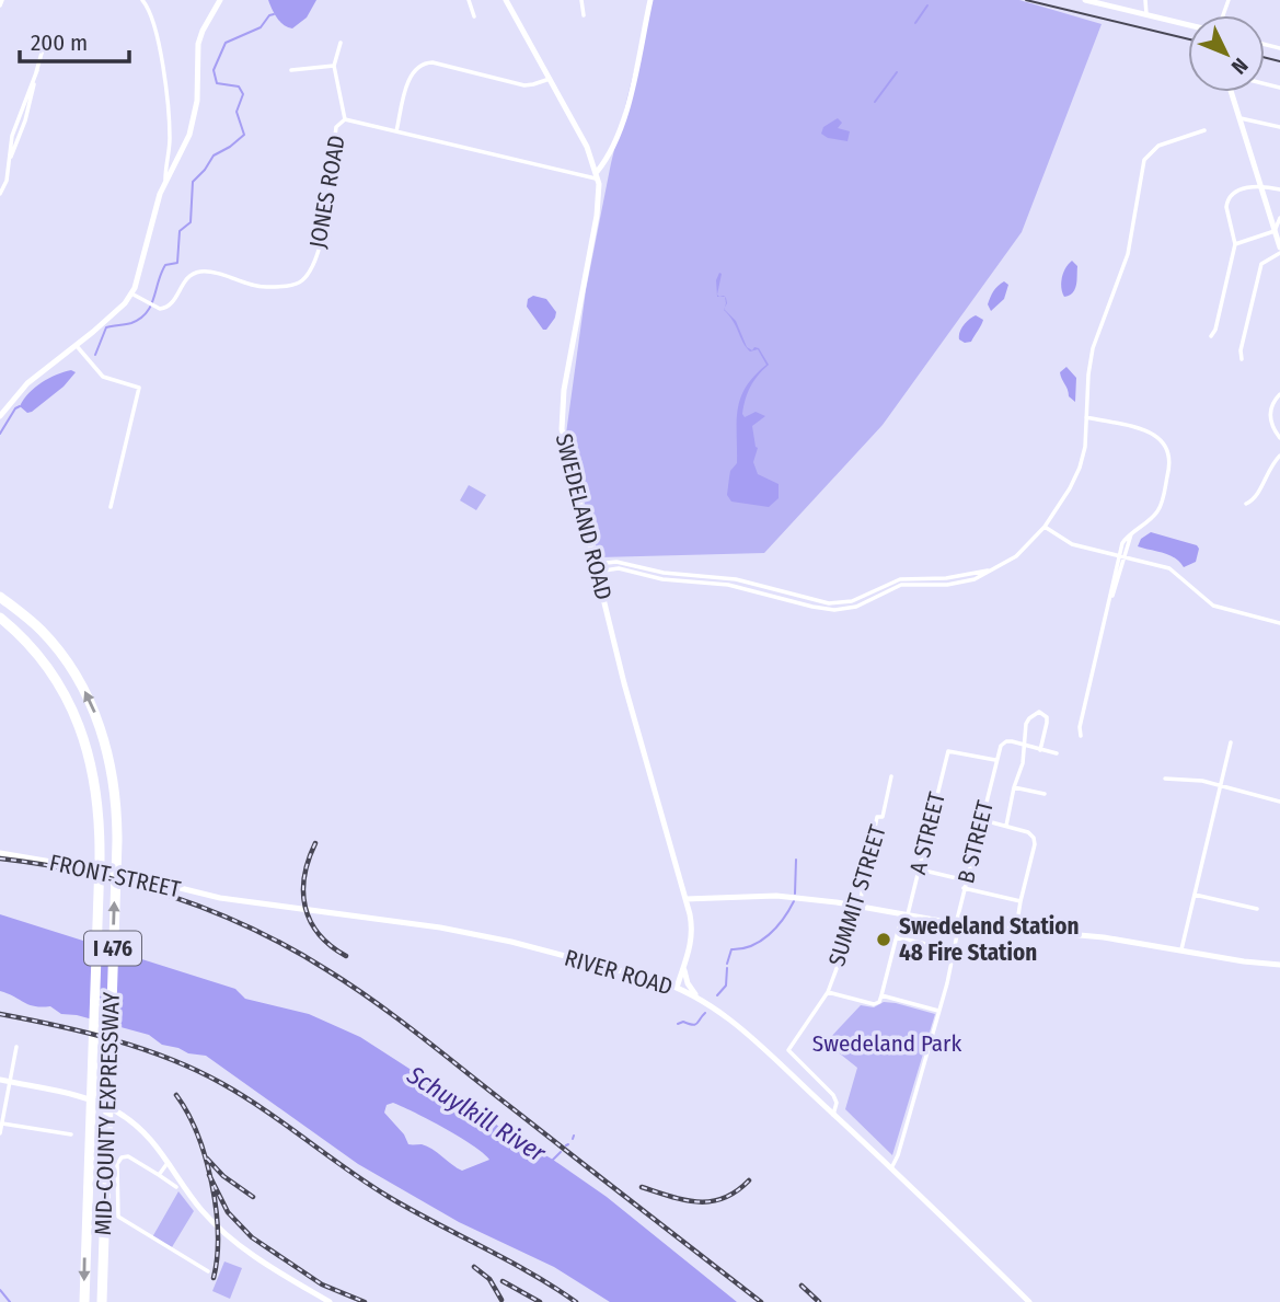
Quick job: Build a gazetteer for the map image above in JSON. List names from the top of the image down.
{
  "streets": {
    "highway": ["I 476", "MID-COUNTY EXPRESSWAY"],
    "main road": ["SWEDELAND ROAD", "FRONT STREET", "RIVER ROAD"],
    "street": [
      "JONES ROAD",
      "A STREET",
      "B STREET",
      "SUMMIT STREET"
    ]
  },
  "crossings": [
    ["JONES ROAD", "SWEDELAND ROAD"],
    ["SWEDELAND ROAD", "RIVER ROAD"],
    ["A STREET", "B STREET"],
    ["B STREET", "RIVER ROAD"],
    ["FRONT STREET", "RIVER ROAD"],
    ["SUMMIT STREET", "RIVER ROAD"]
  ],
  "water": ["Schuylkill River"],
  "parks": ["Swedeland Park"],
  "places": ["Swedeland Station 48 Fire Station"],
  "scale_bar": "200 m",
  "north": "bottom right"
}
